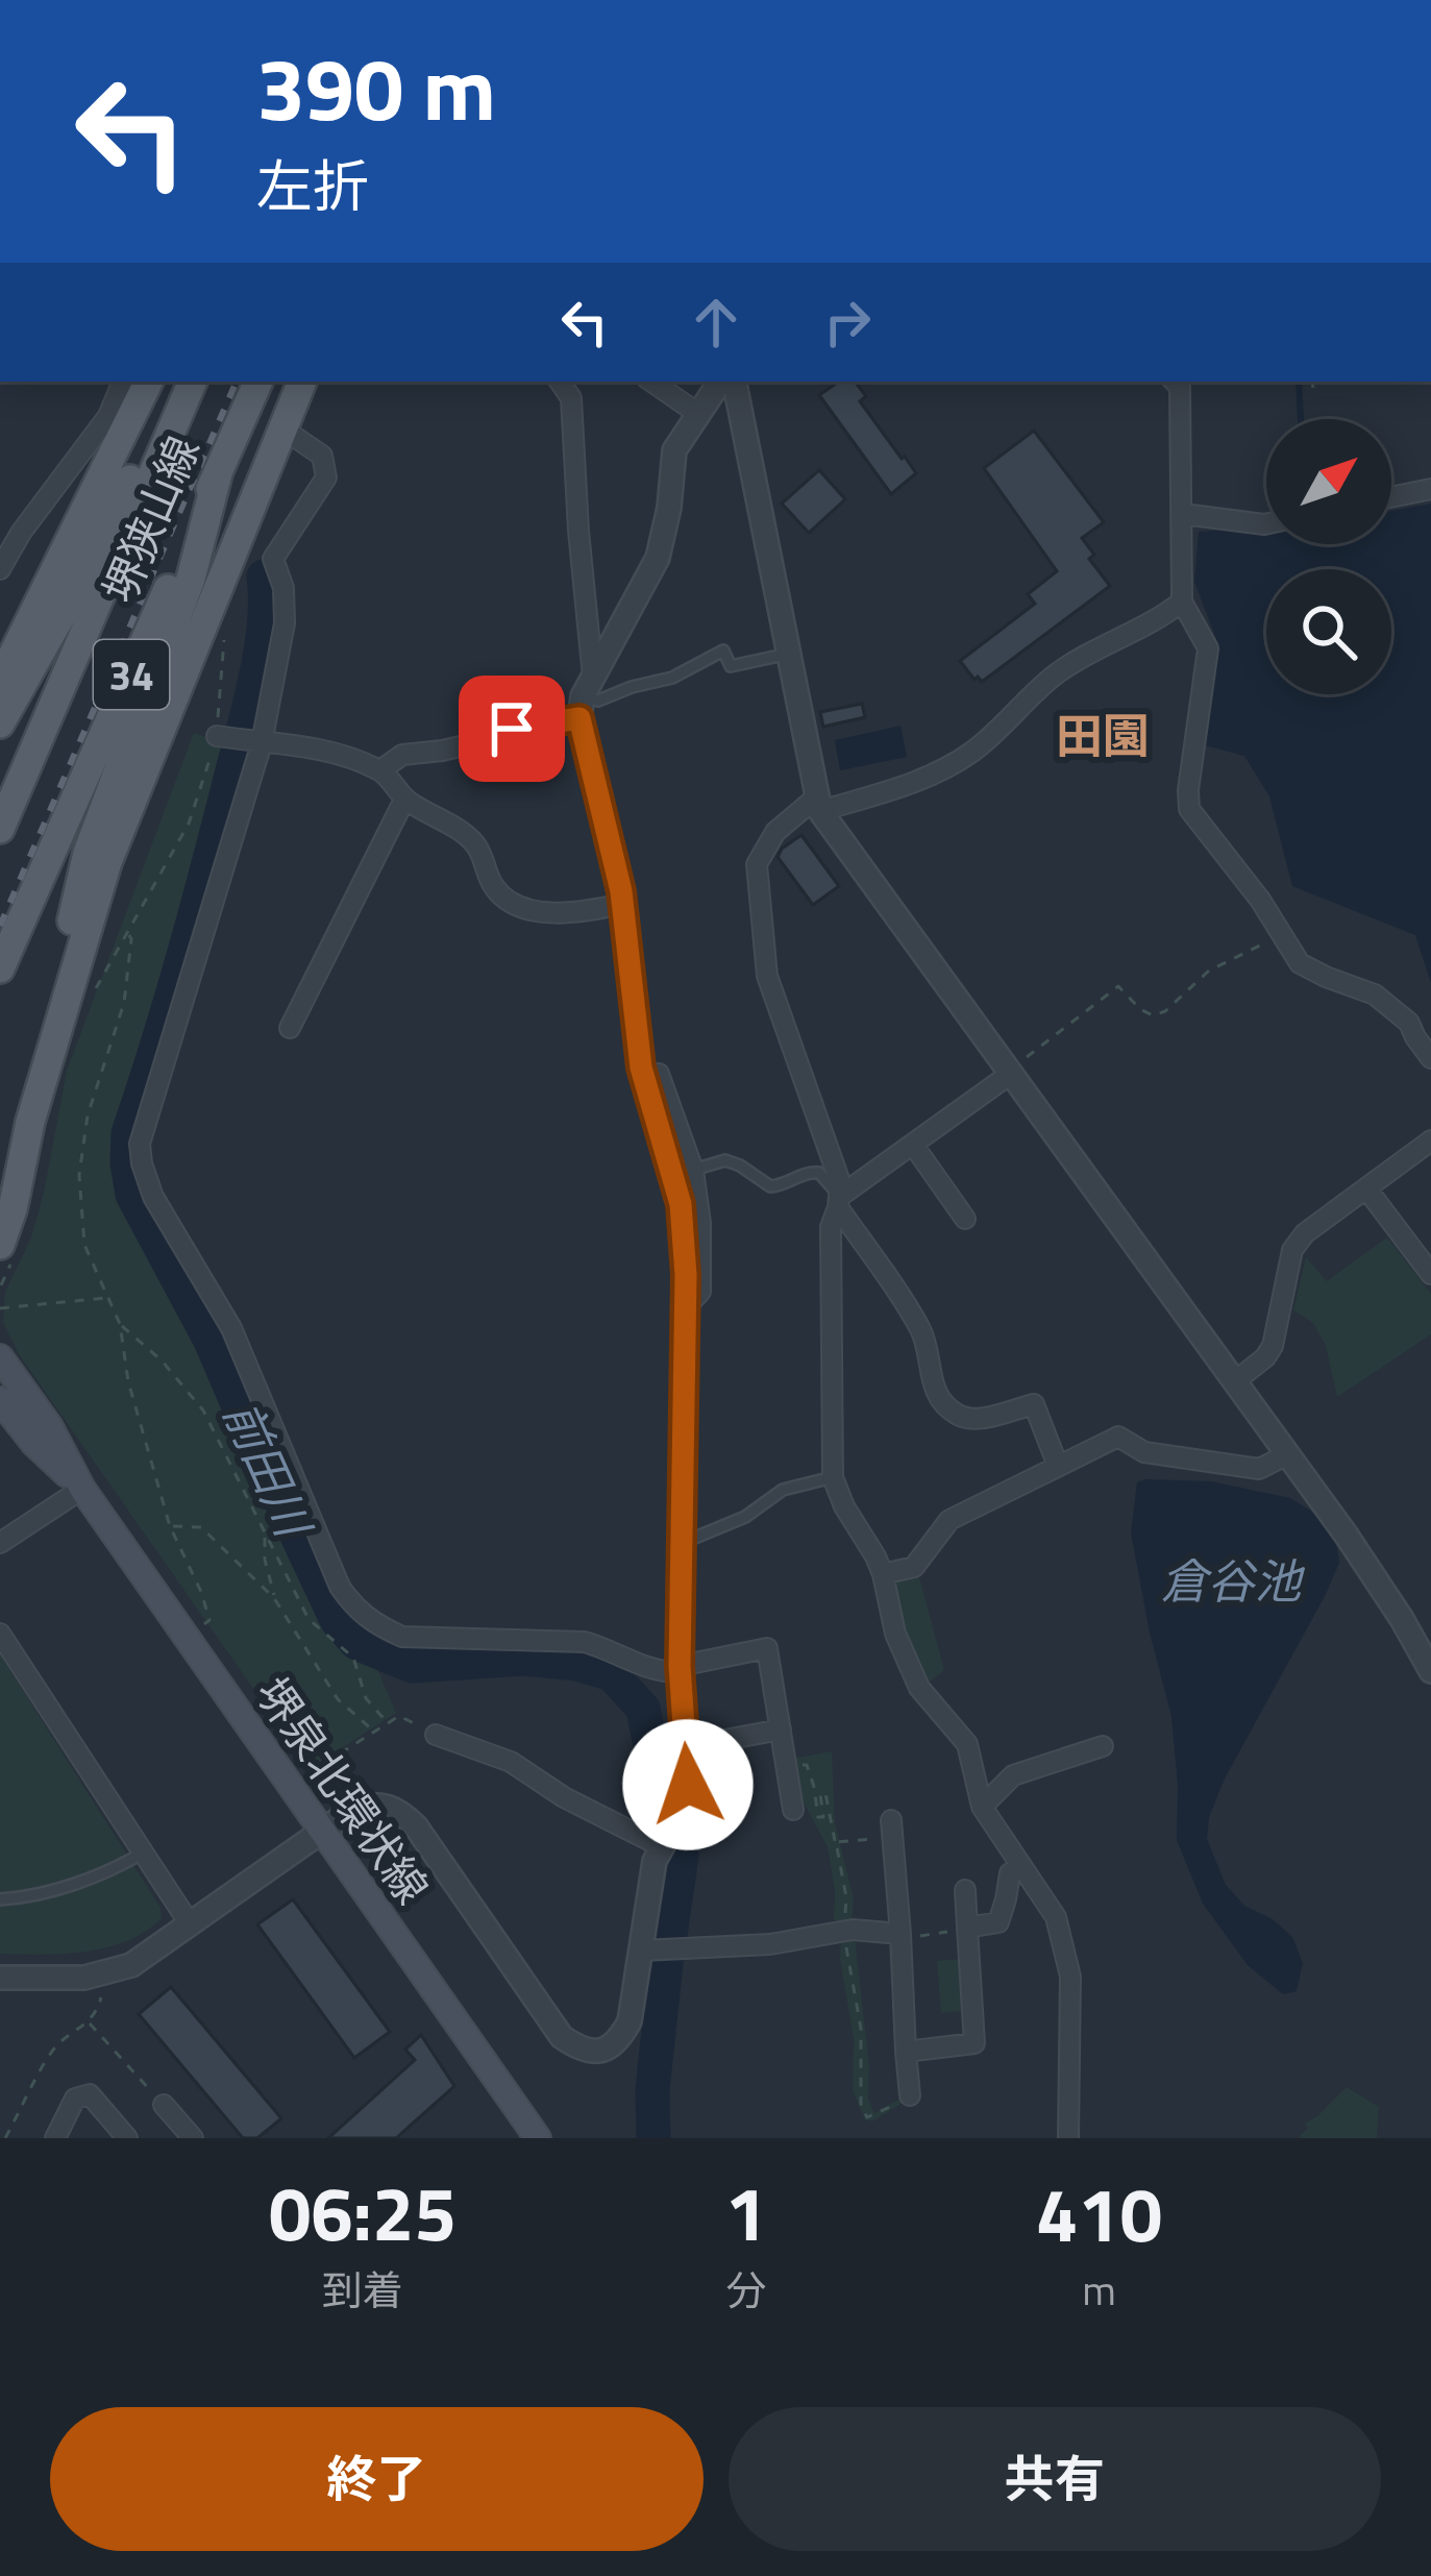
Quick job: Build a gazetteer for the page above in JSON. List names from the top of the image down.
{
  "streets": {
    "main road": ["堺狭山線", "34", "堺泉北環状線"]
  },
  "districts": ["田園"],
  "water": ["前田川", "倉谷池"],
  "north": "top right",
  "page": {
    "turn": ["390 m", "左折"],
    "eta": [
      "06:25",
      "到着",
      "1",
      "分",
      "410",
      "m"
    ],
    "buttons": ["終了", "共有"]
  }
}
